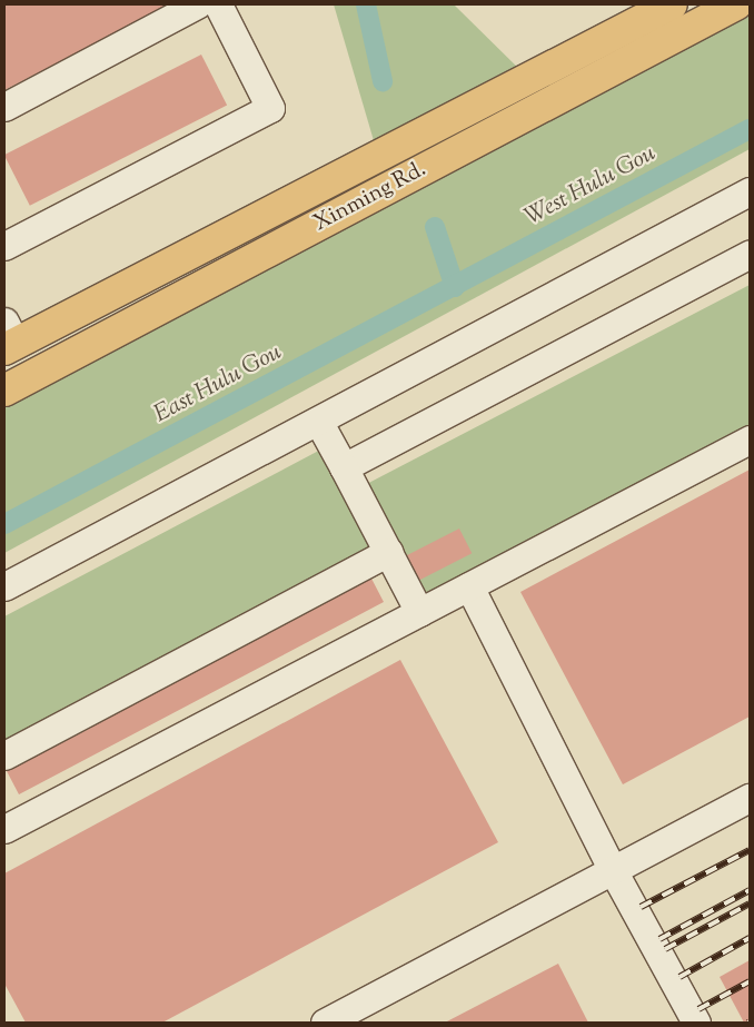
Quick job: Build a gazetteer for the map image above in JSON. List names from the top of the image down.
{
  "streets": {
    "main road": ["Xinming Rd."]
  },
  "water": ["West Hulu Gou", "East Hulu Gou"]
}
